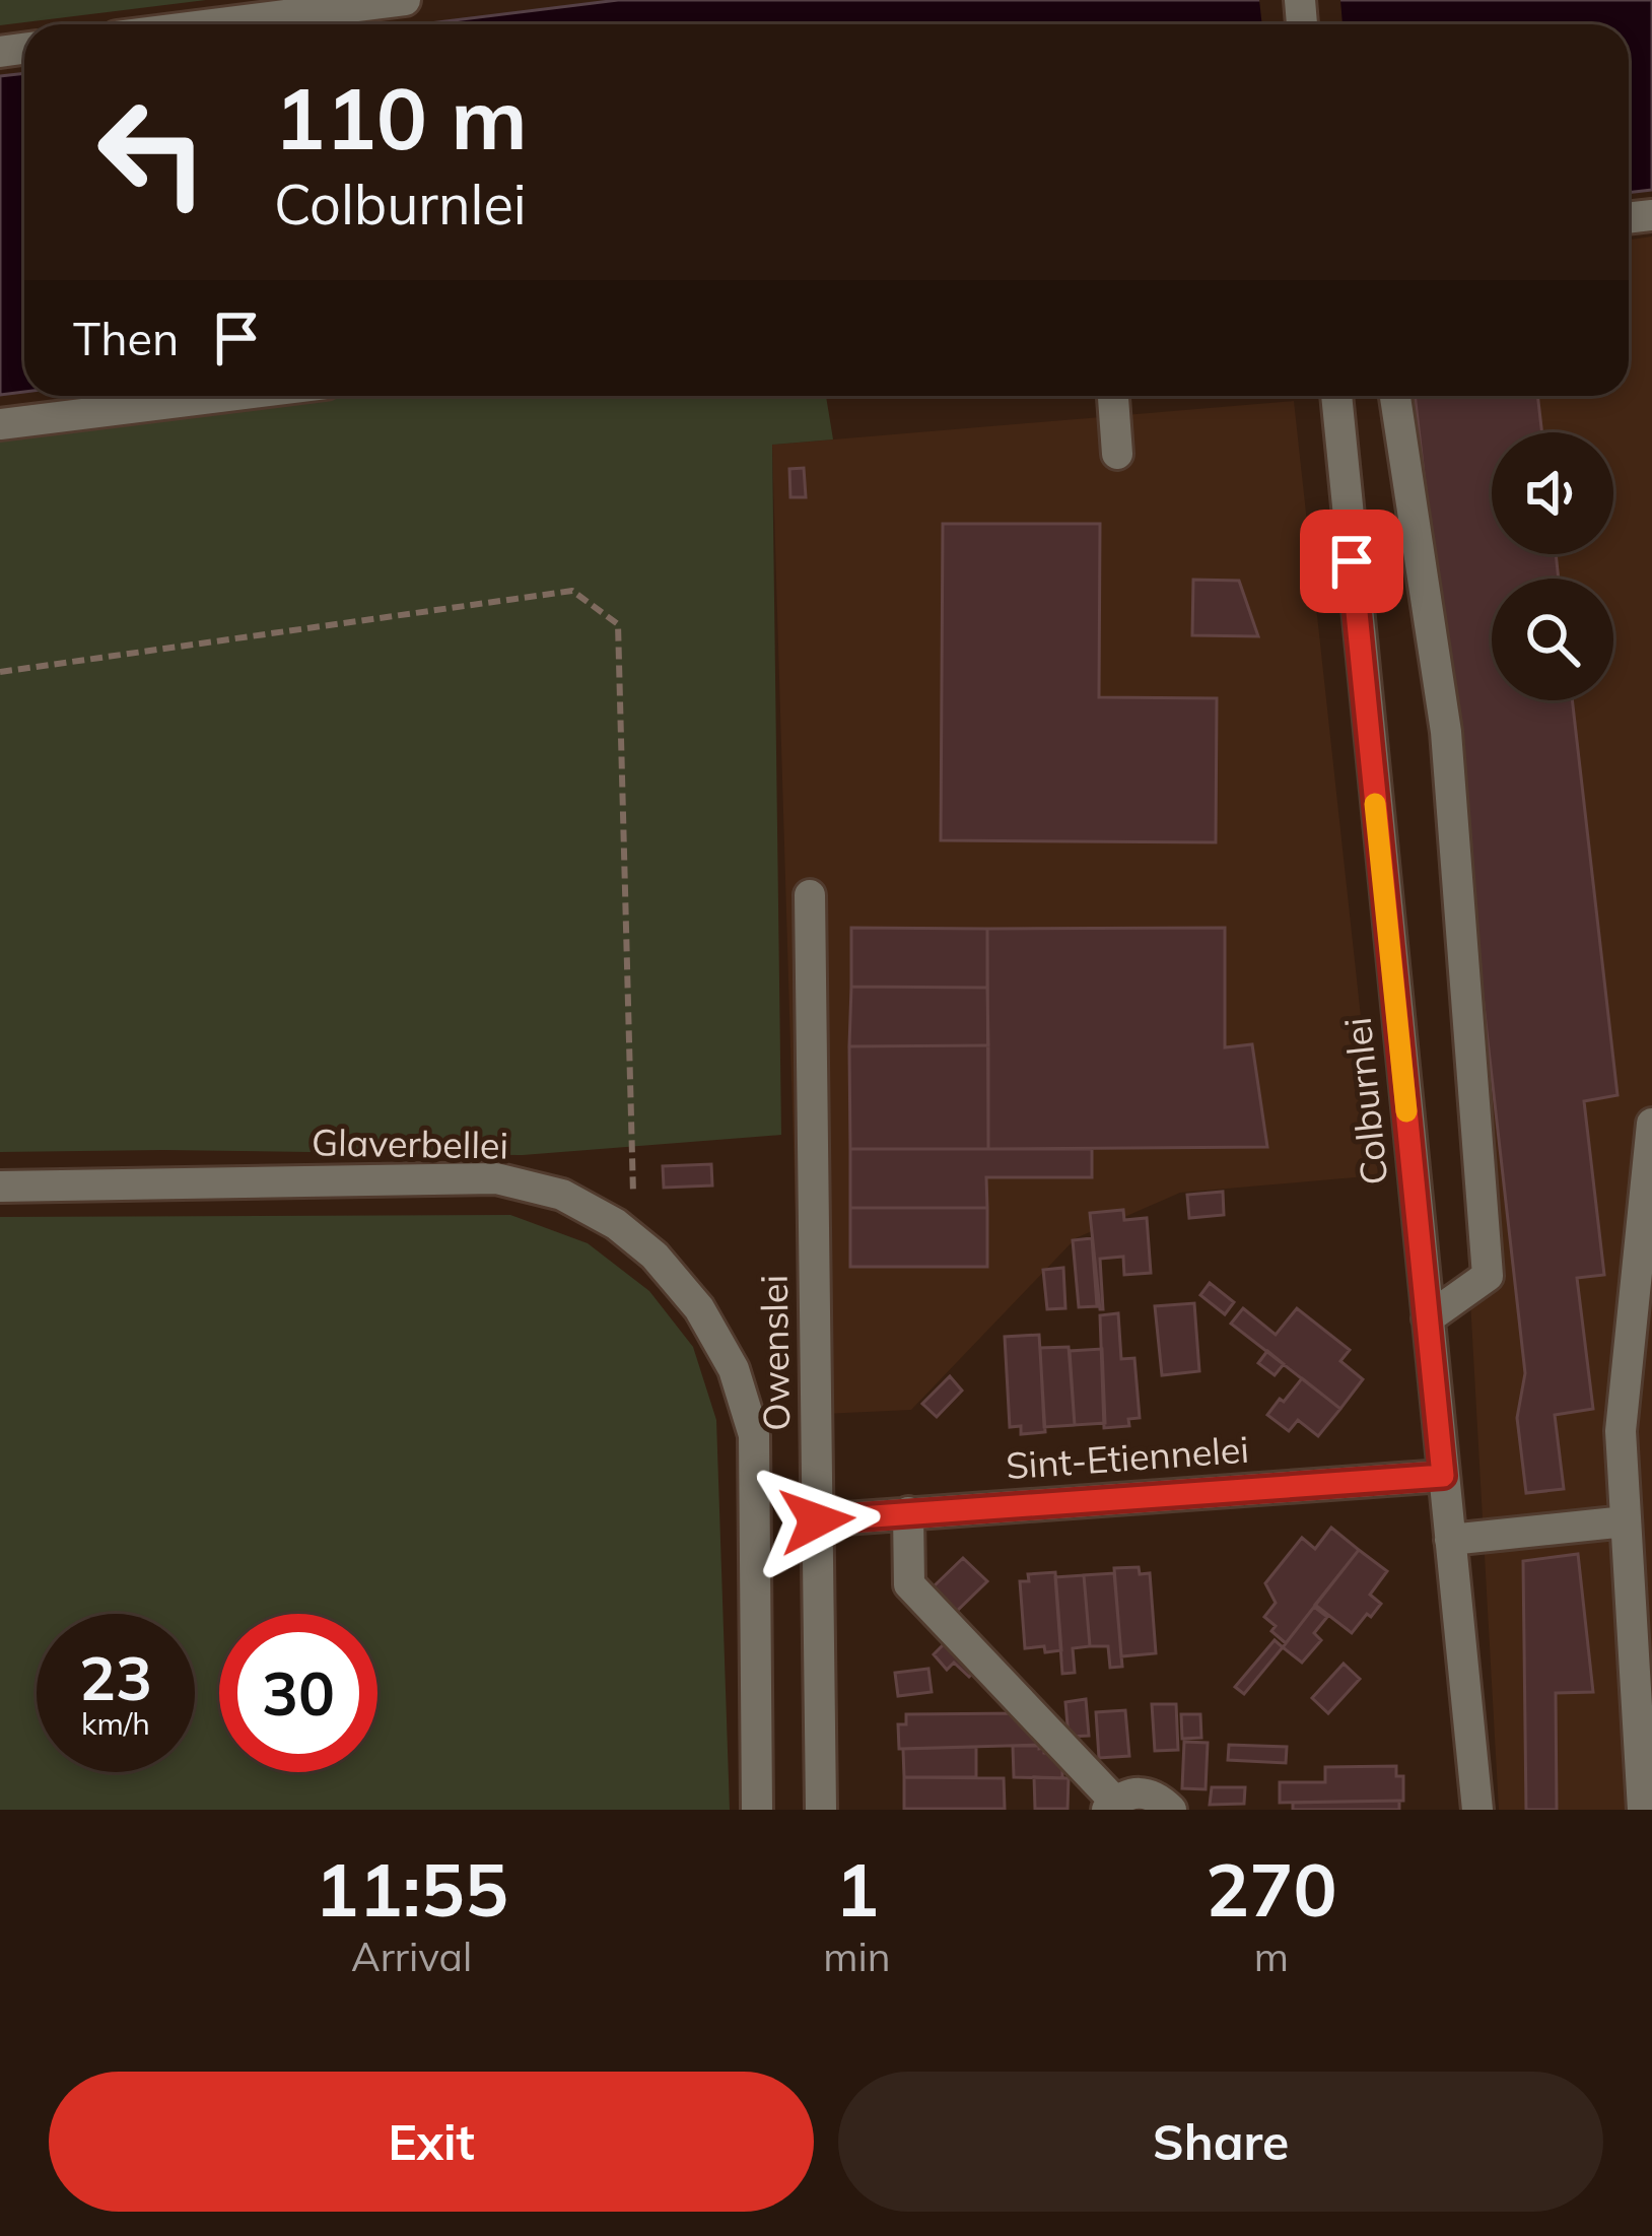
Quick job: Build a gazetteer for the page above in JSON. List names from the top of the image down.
{
  "streets": {
    "street": [
      "Colburnlei",
      "Glaverbellei",
      "Owenslei",
      "Sint-Etiennelei"
    ]
  },
  "crossings": [
    ["Colburnlei", "Sint-Etiennelei"],
    ["Owenslei", "Sint-Etiennelei"]
  ],
  "page": {
    "turn": ["110 m", "Colburnlei"],
    "then": "Then",
    "speed": "23 km/h",
    "limit": "30",
    "eta": [
      "11:55",
      "Arrival",
      "1",
      "min",
      "270",
      "m"
    ],
    "buttons": ["Exit", "Share"]
  }
}
